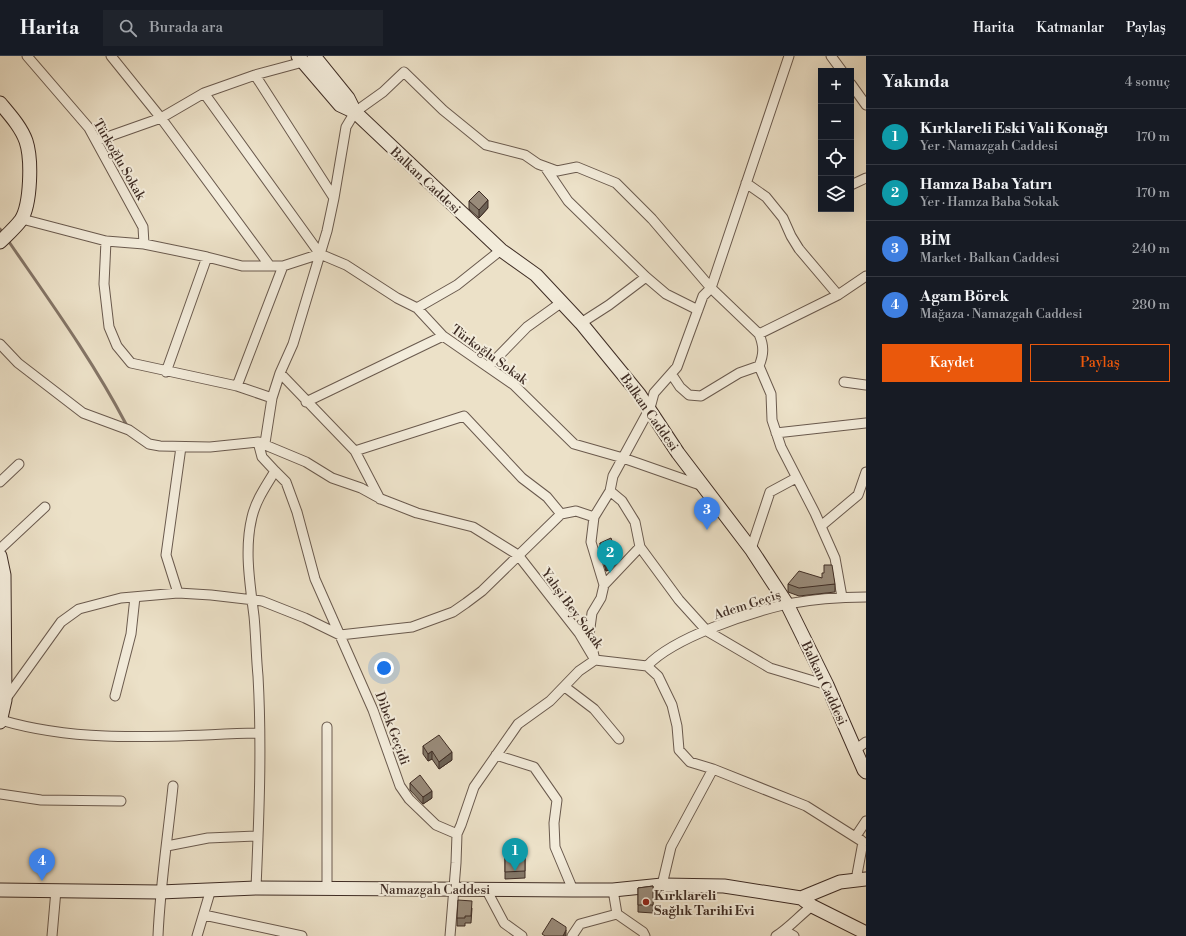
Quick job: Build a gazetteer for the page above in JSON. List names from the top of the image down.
{
  "streets": {
    "street": [
      "Türkoğlu Sokak",
      "Balkan Caddesi",
      "Adem Geçiş",
      "Yahşi Bey Sokak",
      "Dibek Geçidi",
      "Namazgah Caddesi"
    ]
  },
  "crossings": [
    ["Türkoğlu Sokak", "Balkan Caddesi"],
    ["Balkan Caddesi", "Adem Geçiş"],
    ["Adem Geçiş", "Yahşi Bey Sokak"],
    ["Yahşi Bey Sokak", "Dibek Geçidi"]
  ],
  "places": ["Kırklareli Sağlık Tarihi Evi"],
  "page": {
    "header": "Harita",
    "search": "Burada ara",
    "nav": ["Harita", "Katmanlar", "Paylaş"],
    "heading": ["Yakında", "4 sonuç"],
    "map_buttons": ["+", "−"],
    "list": [
      {
        "mark": "1",
        "name": "Kırklareli Eski Vali Konağı",
        "note": "Yer · Namazgah Caddesi",
        "value": "170 m"
      },
      {
        "mark": "2",
        "name": "Hamza Baba Yatırı",
        "note": "Yer · Hamza Baba Sokak",
        "value": "170 m"
      },
      {
        "mark": "3",
        "name": "BİM",
        "note": "Market · Balkan Caddesi",
        "value": "240 m"
      },
      {
        "mark": "4",
        "name": "Agam Börek",
        "note": "Mağaza · Namazgah Caddesi",
        "value": "280 m"
      }
    ],
    "buttons": ["Kaydet", "Paylaş"],
    "pins": [
      "3",
      "2",
      "1",
      "4"
    ]
  }
}
